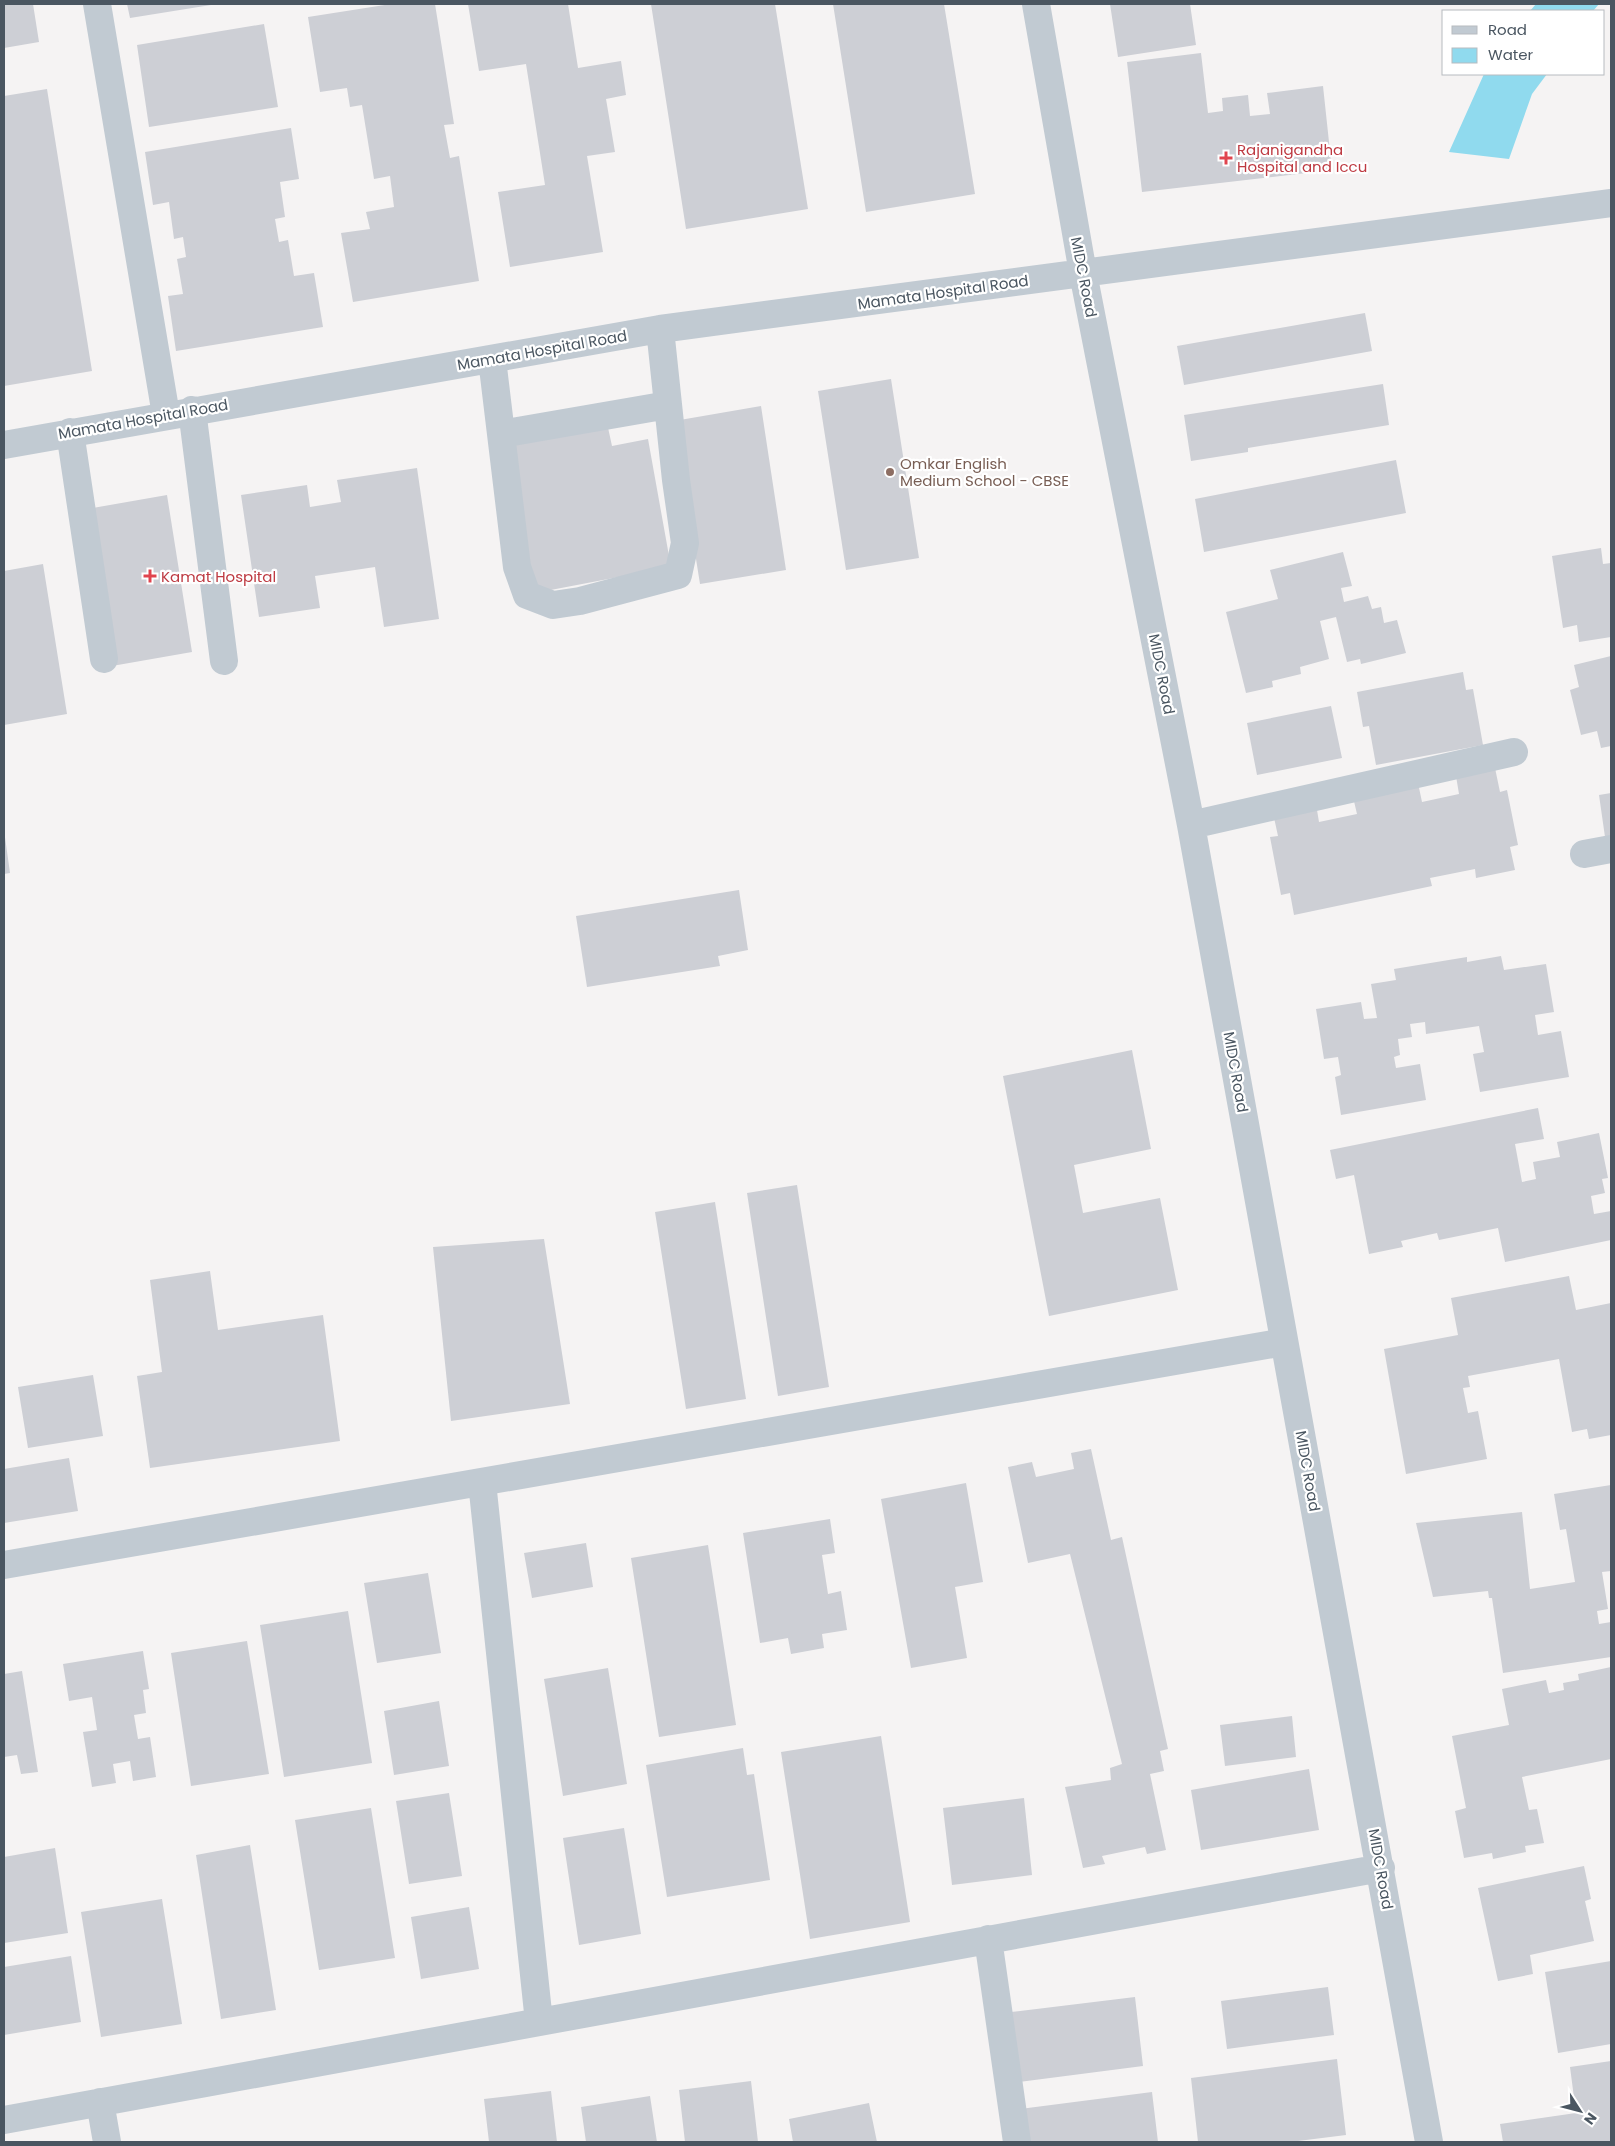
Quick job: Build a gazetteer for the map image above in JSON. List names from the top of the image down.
{
  "streets": {
    "street": ["MIDC Road", "Mamata Hospital Road"]
  },
  "crossings": [
    ["MIDC Road", "Mamata Hospital Road"]
  ],
  "places": {
    "health": ["Rajanigandha Hospital and Iccu", "Kamat Hospital"],
    "other": ["Omkar English Medium School - CBSE"]
  },
  "legend": ["Road", "Water"],
  "north": "bottom right"
}
